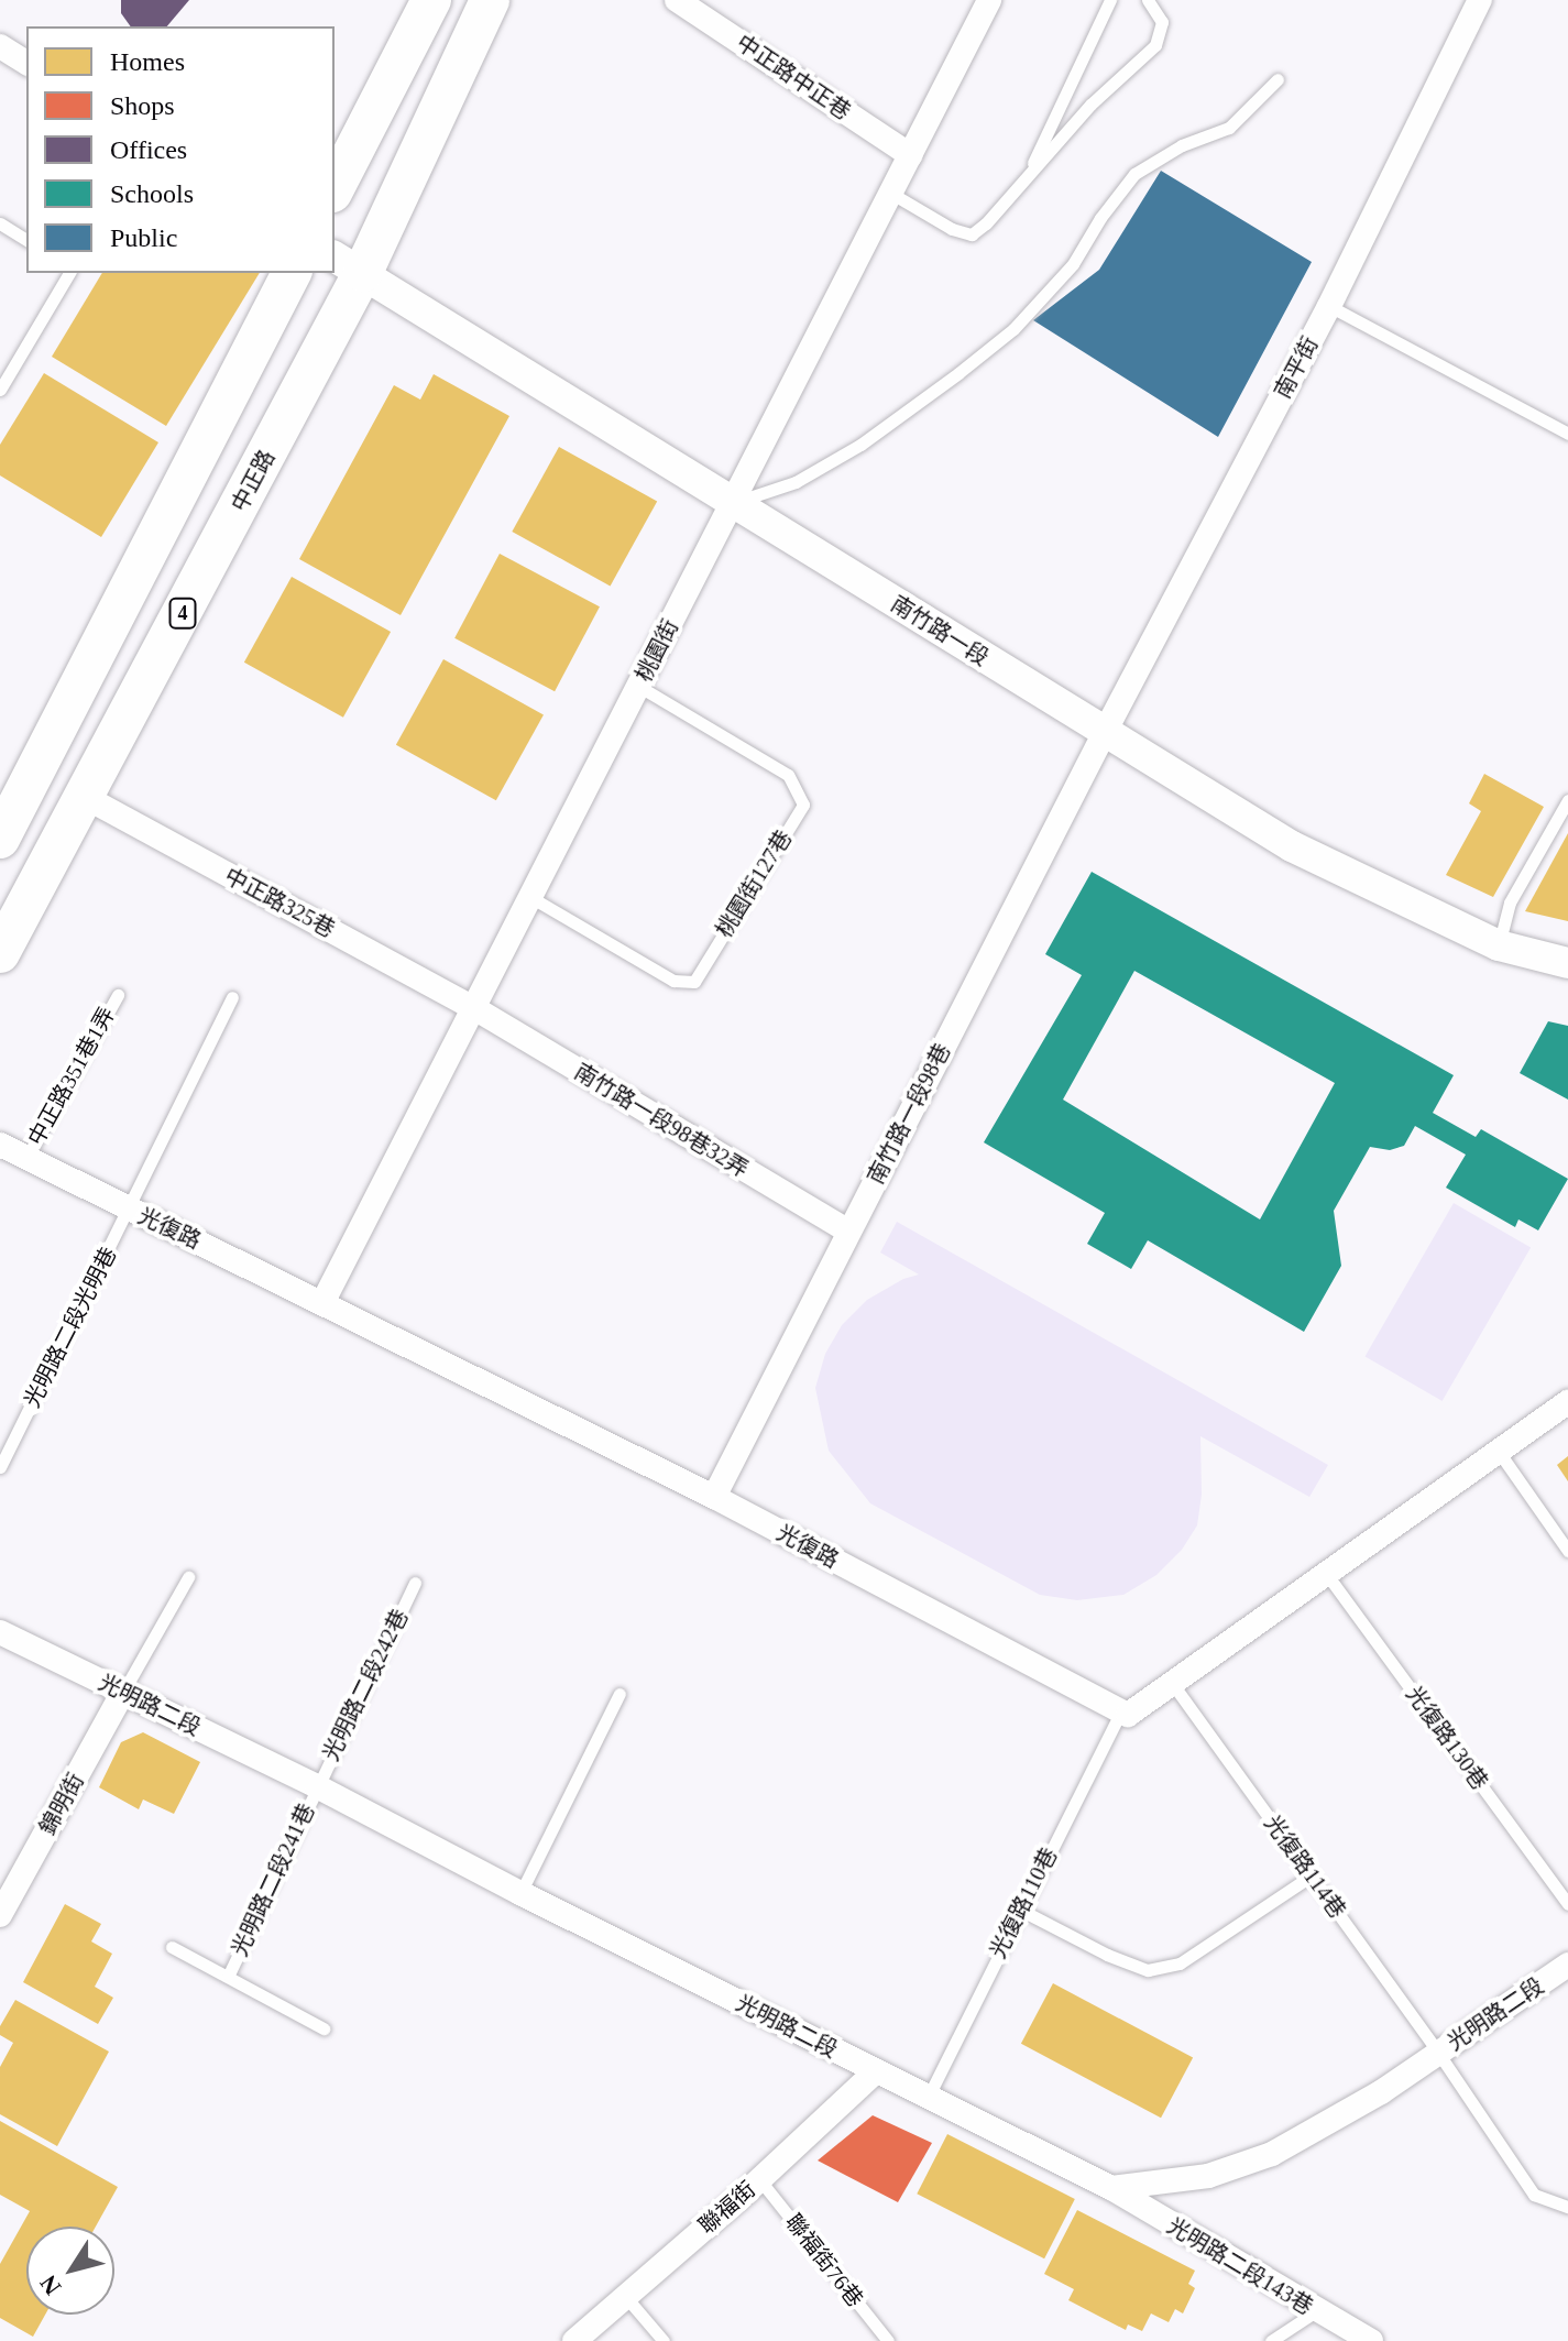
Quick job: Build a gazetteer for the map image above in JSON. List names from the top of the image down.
{
  "streets": {
    "main road": ["中正路", "4"],
    "street": [
      "中正路中正巷",
      "南平街",
      "南竹路一段",
      "桃園街",
      "中正路325巷",
      "南竹路一段98巷",
      "南竹路一段98巷32弄",
      "光復路",
      "光明路二段",
      "錦明街",
      "聯福街",
      "光明路二段143巷"
    ],
    "lane": [
      "桃園街127巷",
      "中正路351巷1弄",
      "光明路二段光明巷",
      "光明路二段242巷",
      "光復路130巷",
      "光復路114巷",
      "光明路二段241巷",
      "光復路110巷",
      "聯福街76巷"
    ]
  },
  "crossings": [
    ["中正路中正巷", "桃園街"],
    ["南平街", "南竹路一段"],
    ["南平街", "南竹路一段98巷"],
    ["中正路", "南竹路一段"],
    ["中正路", "中正路325巷"],
    ["南竹路一段", "桃園街"],
    ["南竹路一段", "南竹路一段98巷"],
    ["桃園街", "桃園街127巷"],
    ["桃園街", "中正路325巷"],
    ["桃園街", "南竹路一段98巷32弄"],
    ["桃園街", "光復路"],
    ["中正路325巷", "南竹路一段98巷32弄"],
    ["中正路351巷1弄", "光復路"],
    ["南竹路一段98巷", "南竹路一段98巷32弄"],
    ["南竹路一段98巷", "光復路"],
    ["光復路", "光明路二段光明巷"],
    ["光復路", "光復路110巷"],
    ["光明路二段242巷", "光明路二段"],
    ["光明路二段242巷", "光明路二段241巷"],
    ["光明路二段", "錦明街"],
    ["光明路二段", "光復路114巷"],
    ["光明路二段", "光明路二段241巷"],
    ["光明路二段", "光復路110巷"],
    ["光明路二段", "聯福街"],
    ["光明路二段", "光明路二段143巷"],
    ["聯福街", "聯福街76巷"]
  ],
  "legend": [
    "Homes",
    "Shops",
    "Offices",
    "Schools",
    "Public"
  ],
  "north": "bottom left"
}
